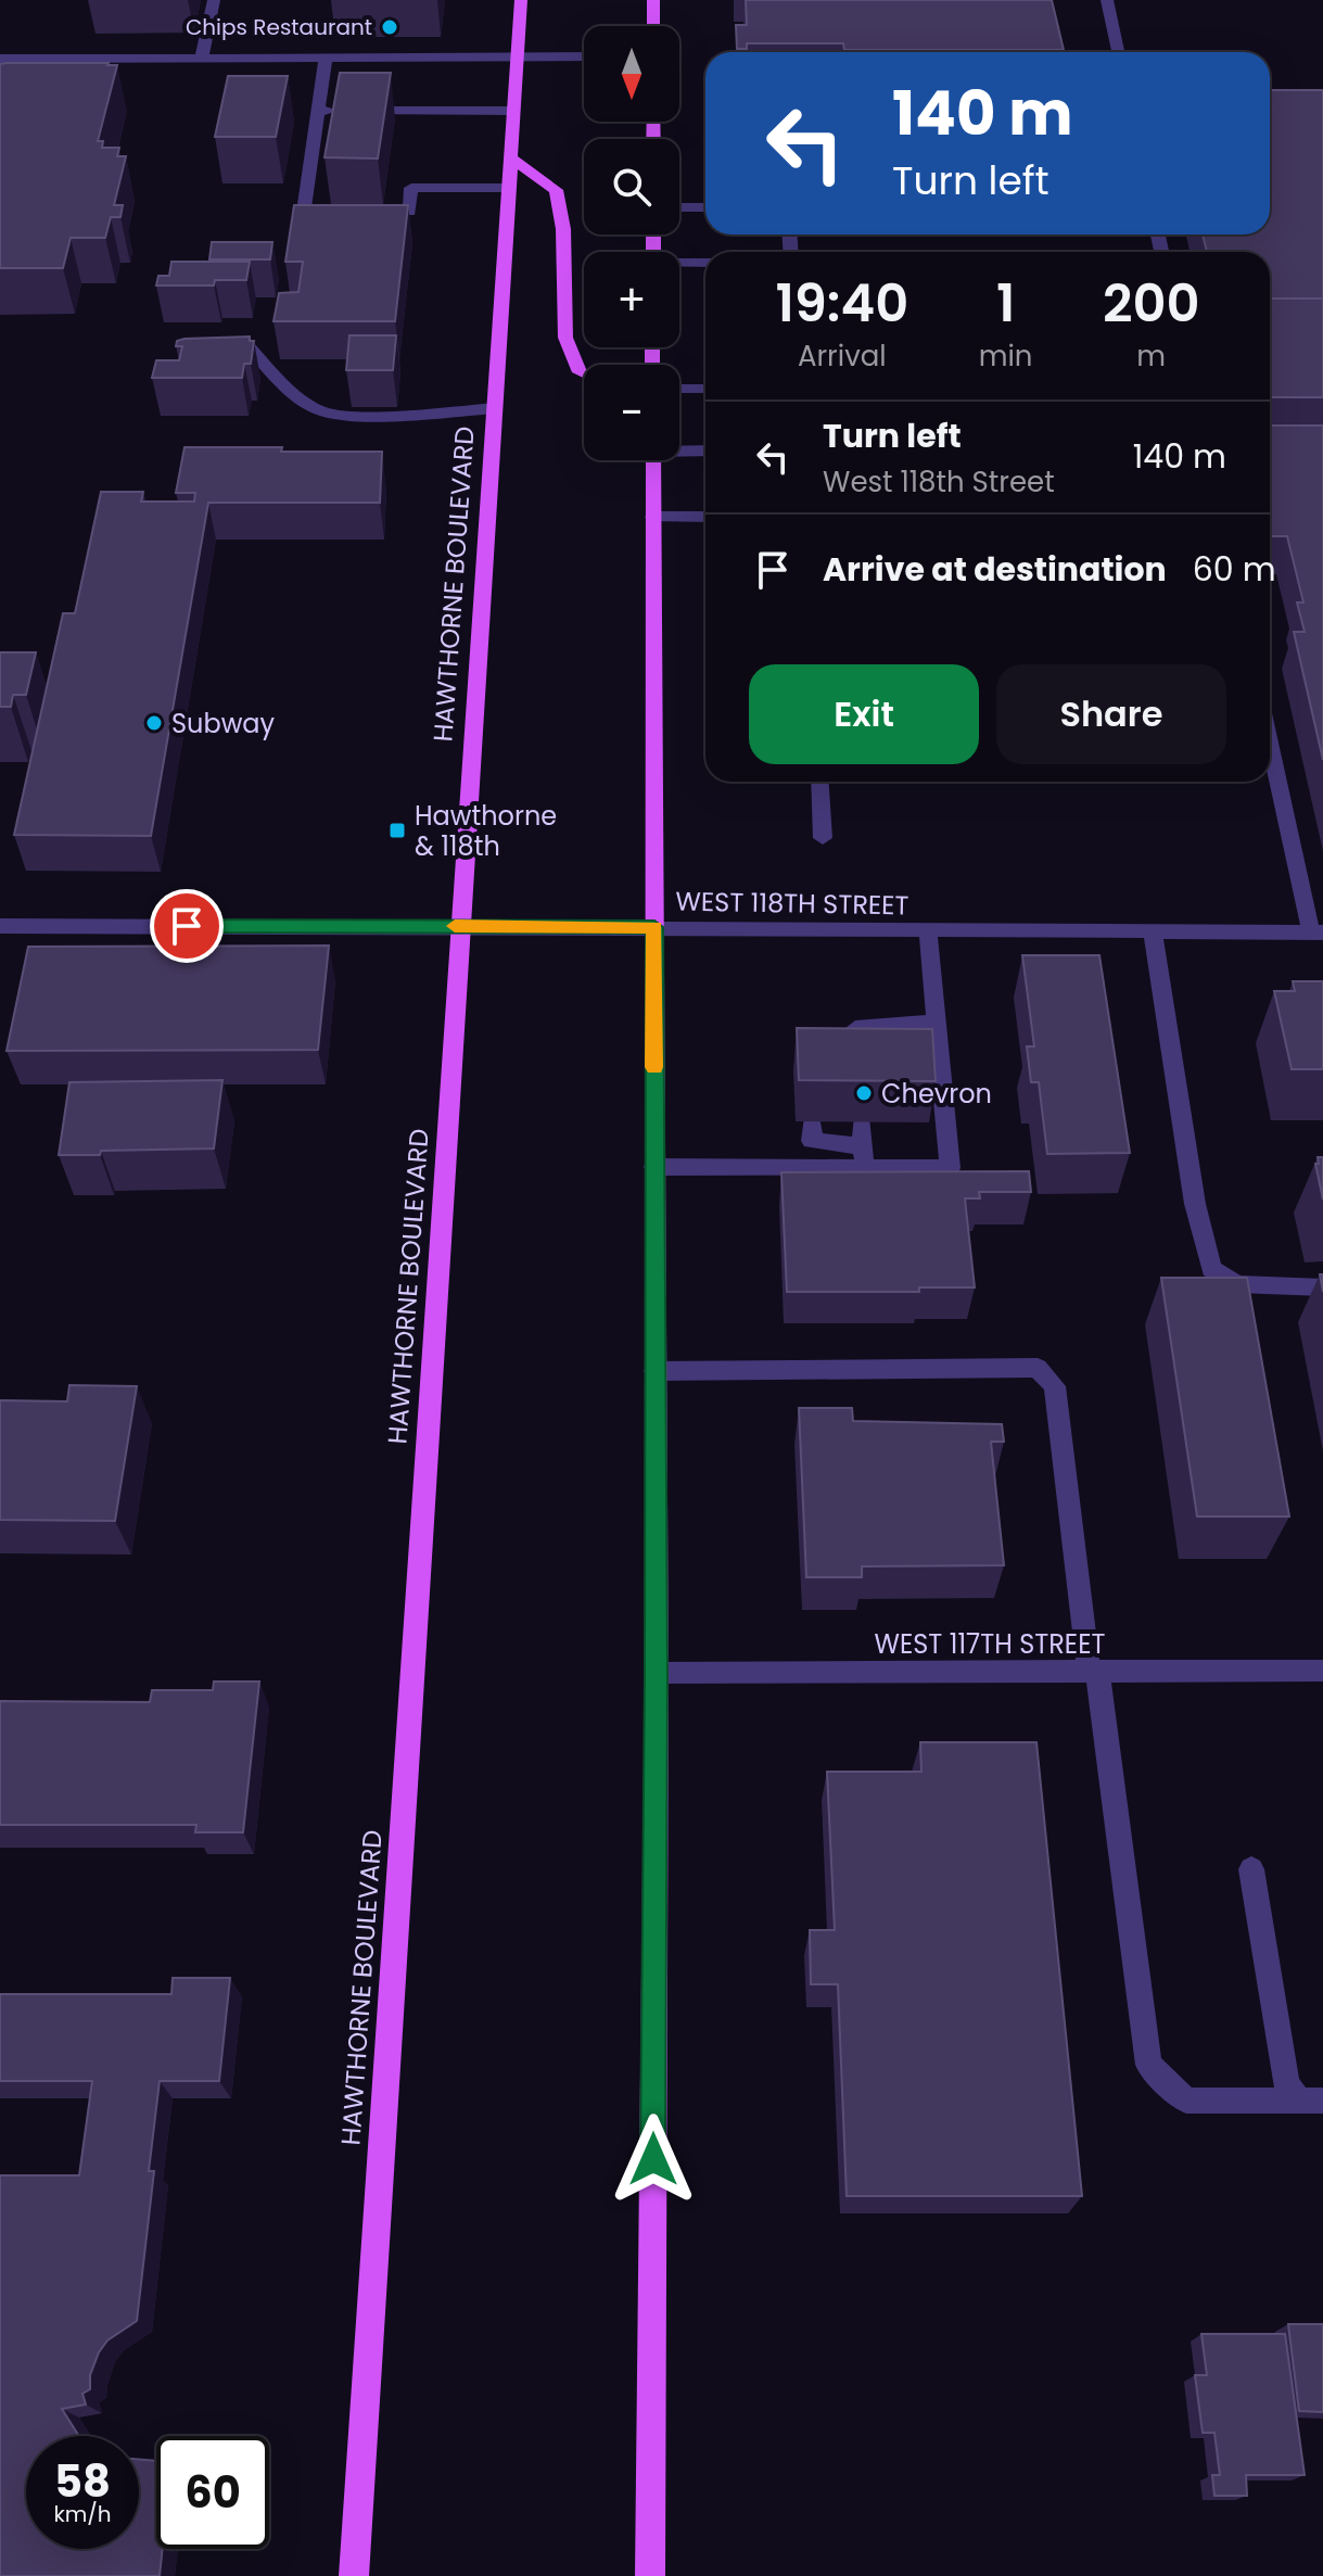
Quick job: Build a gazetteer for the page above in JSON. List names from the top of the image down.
{
  "streets": {
    "main road": ["HAWTHORNE BOULEVARD"],
    "street": ["WEST 118TH STREET", "WEST 117TH STREET"]
  },
  "crossings": [
    ["HAWTHORNE BOULEVARD", "WEST 118TH STREET"]
  ],
  "places": {
    "other": ["Chips Restaurant", "Subway", "Chevron"],
    "transit": ["Hawthorne & 118th"]
  },
  "north": "bottom",
  "page": {
    "map_buttons": ["+", "−"],
    "turn": ["140 m", "Turn left"],
    "eta": [
      "19:40",
      "Arrival",
      "1",
      "min",
      "200",
      "m"
    ],
    "list": [
      {
        "name": "Turn left",
        "note": "West 118th Street",
        "value": "140 m"
      },
      {
        "name": "Arrive at destination",
        "value": "60 m"
      }
    ],
    "buttons": ["Exit", "Share"],
    "speed": "58 km/h",
    "limit": "60"
  }
}
